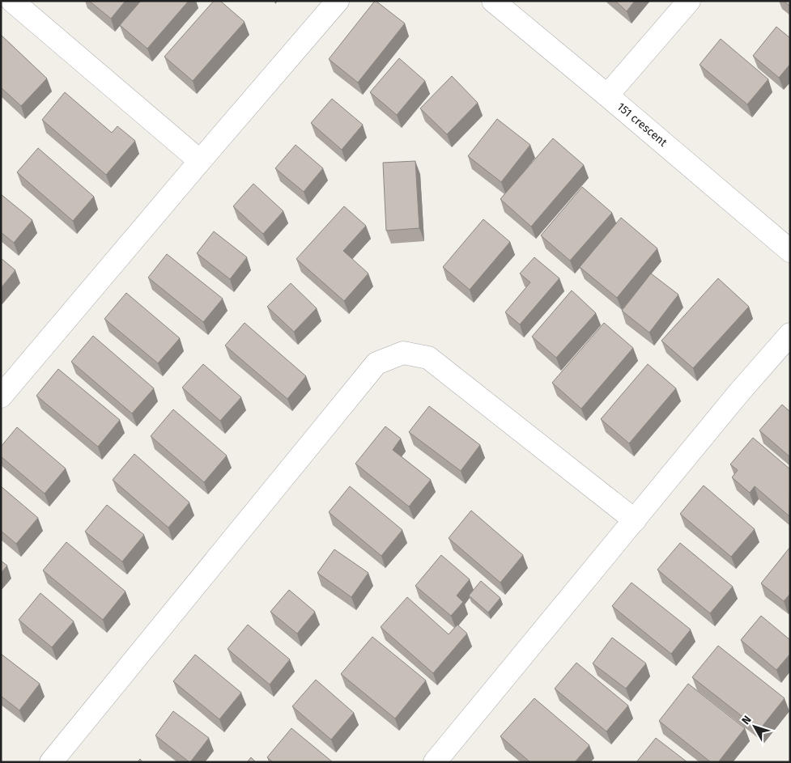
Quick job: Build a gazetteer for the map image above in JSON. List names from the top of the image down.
{
  "streets": {
    "street": ["151 crescent"]
  },
  "north": "top left"
}
